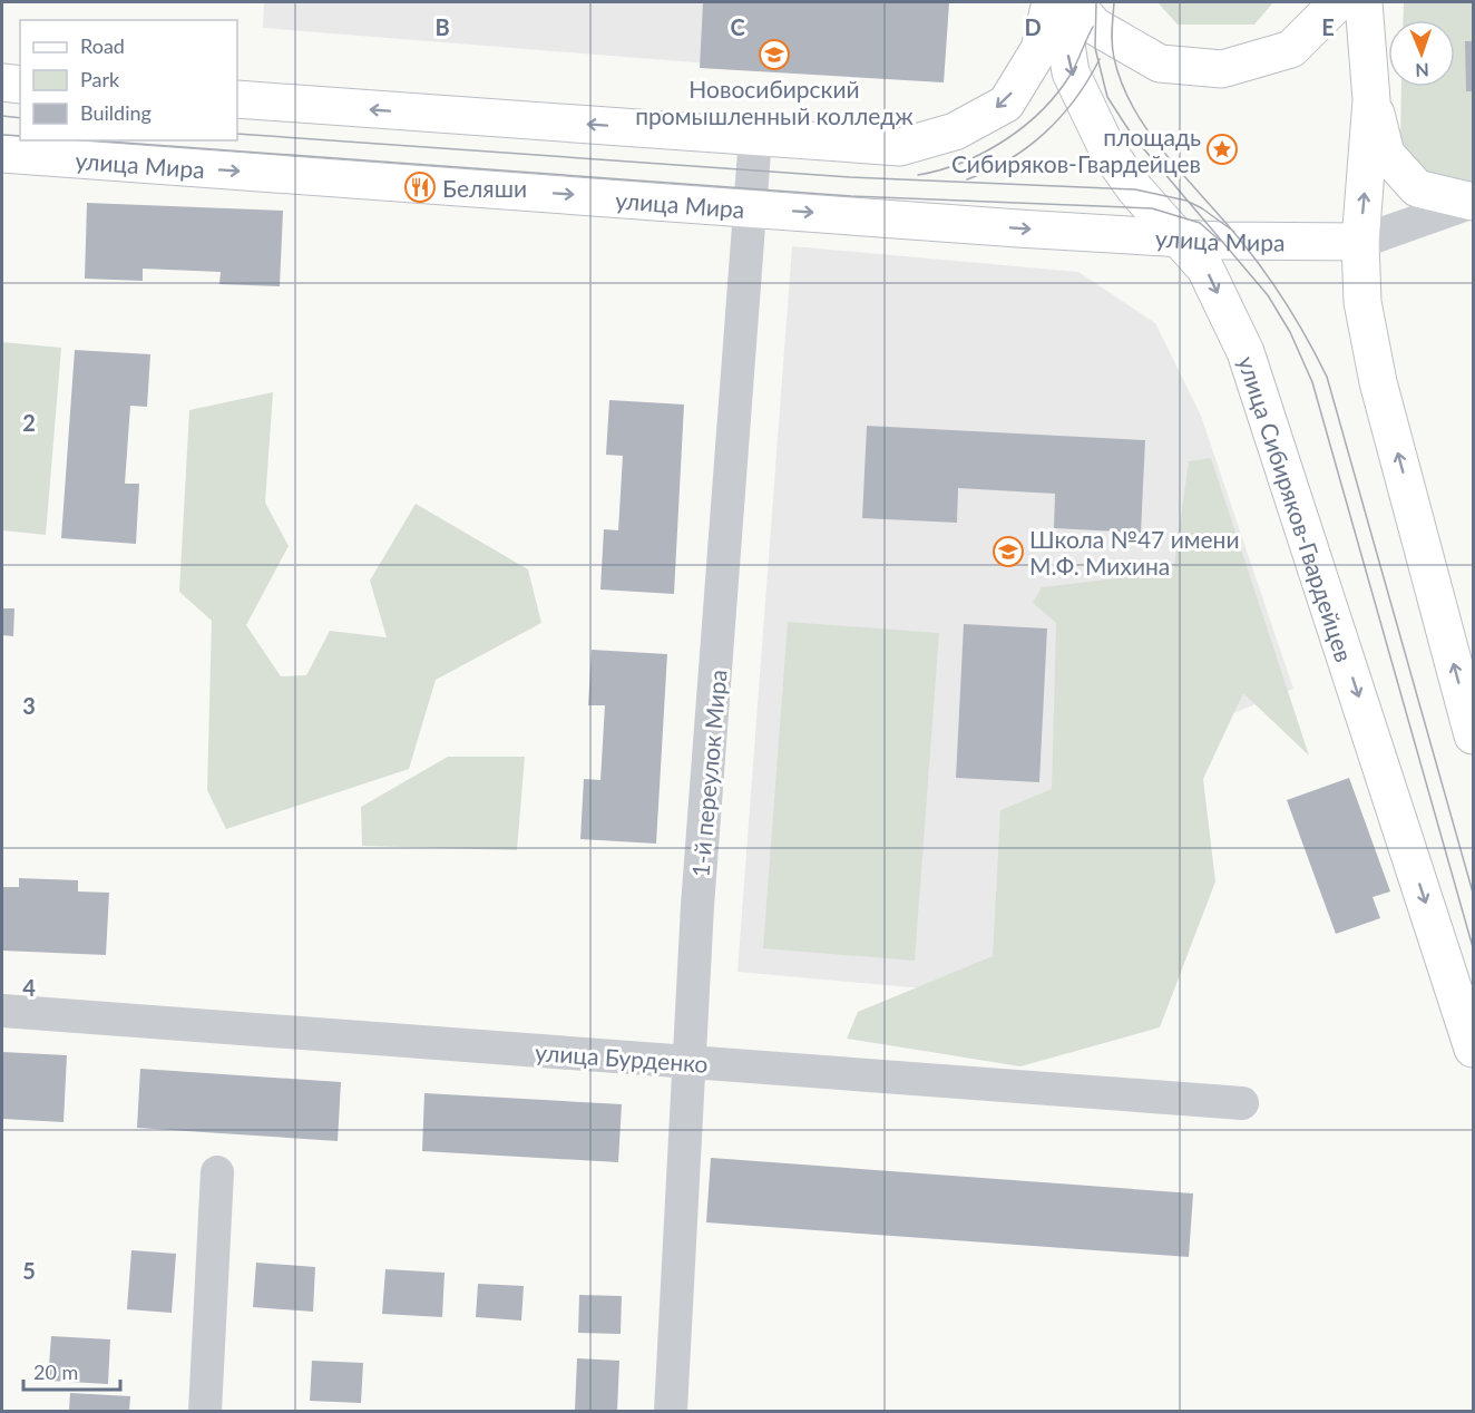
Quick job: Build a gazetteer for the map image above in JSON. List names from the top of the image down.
{
  "streets": {
    "main road": ["улица Мира", "улица Сибиряков-Гвардейцев"],
    "street": ["1-й переулок Мира", "улица Бурденко"]
  },
  "crossings": [
    ["улица Мира", "улица Сибиряков-Гвардейцев"],
    ["улица Мира", "1-й переулок Мира"],
    ["1-й переулок Мира", "улица Бурденко"]
  ],
  "places": {
    "school or university": ["Новосибирский промышленный колледж", "Школа №47 имени М.Ф. Михина"],
    "place": ["площадь Сибиряков-Гвардейцев"],
    "restaurant": ["Беляши"]
  },
  "legend": ["Road", "Park", "Building"],
  "scale_bar": "20 m",
  "north": "bottom",
  "grid": {
    "columns": [
      "B",
      "C",
      "D",
      "E"
    ],
    "rows": [
      "2",
      "3",
      "4",
      "5"
    ]
  }
}
